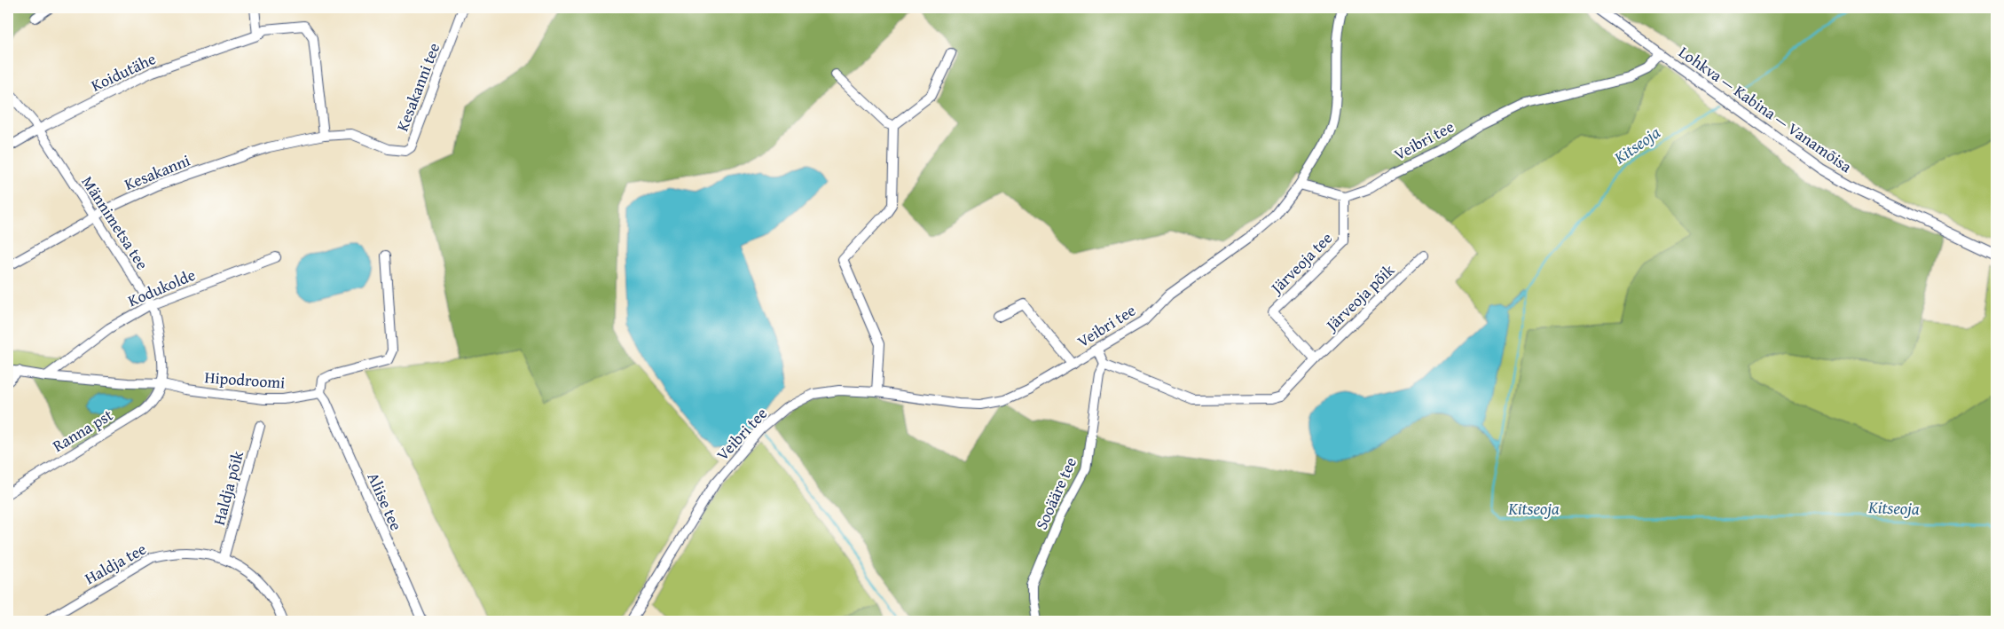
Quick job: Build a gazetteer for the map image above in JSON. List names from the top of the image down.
{
  "streets": {
    "street": [
      "Koidutähe",
      "Kesakanni tee",
      "Lohkva — Kabina — Vanamõisa",
      "Veibri tee",
      "Kesakanni",
      "Männimetsa tee",
      "Järveoja tee",
      "Kodukolde",
      "Järveoja põik",
      "Hipodroomi",
      "Ranna pst",
      "Haldja põik",
      "Sooääre tee",
      "Aliise tee",
      "Haldja tee"
    ]
  },
  "crossings": [
    ["Koidutähe", "Kesakanni tee"],
    ["Koidutähe", "Männimetsa tee"],
    ["Kesakanni tee", "Kesakanni"],
    ["Lohkva — Kabina — Vanamõisa", "Veibri tee"],
    ["Veibri tee", "Järveoja tee"],
    ["Kesakanni", "Männimetsa tee"],
    ["Männimetsa tee", "Kodukolde"],
    ["Männimetsa tee", "Hipodroomi"],
    ["Männimetsa tee", "Ranna pst"],
    ["Järveoja tee", "Järveoja põik"],
    ["Kodukolde", "Hipodroomi"],
    ["Hipodroomi", "Ranna pst"],
    ["Hipodroomi", "Aliise tee"],
    ["Haldja põik", "Haldja tee"]
  ],
  "water": ["Kitseoja"]
}
